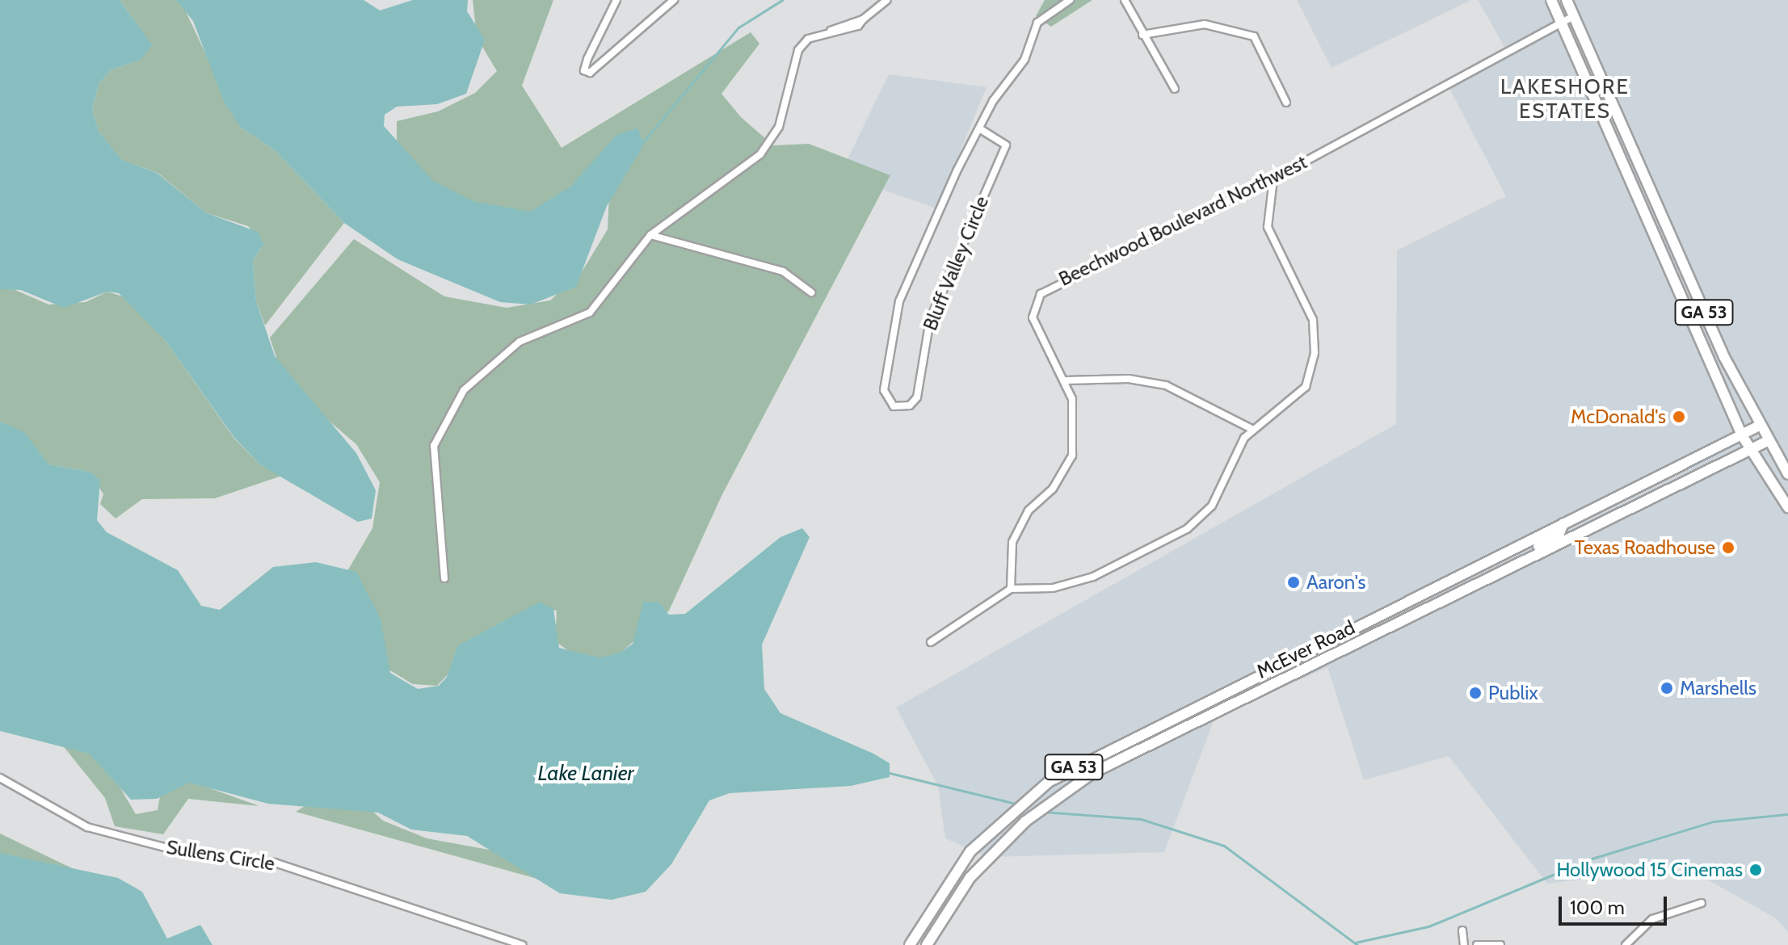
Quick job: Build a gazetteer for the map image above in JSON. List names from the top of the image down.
{
  "streets": {
    "main road": ["GA 53", "McEver Road"],
    "street": ["Beechwood Boulevard Northwest", "Bluff Valley Circle", "Sullens Circle"]
  },
  "crossings": [
    ["Beechwood Boulevard Northwest", "GA 53"],
    ["GA 53", "McEver Road"]
  ],
  "districts": ["LAKESHORE ESTATES"],
  "water": ["Lake Lanier"],
  "places": [
    "McDonald's",
    "Texas Roadhouse",
    "Aaron's",
    "Marshells",
    "Publix",
    "Hollywood 15 Cinemas"
  ],
  "scale_bar": "100 m"
}
